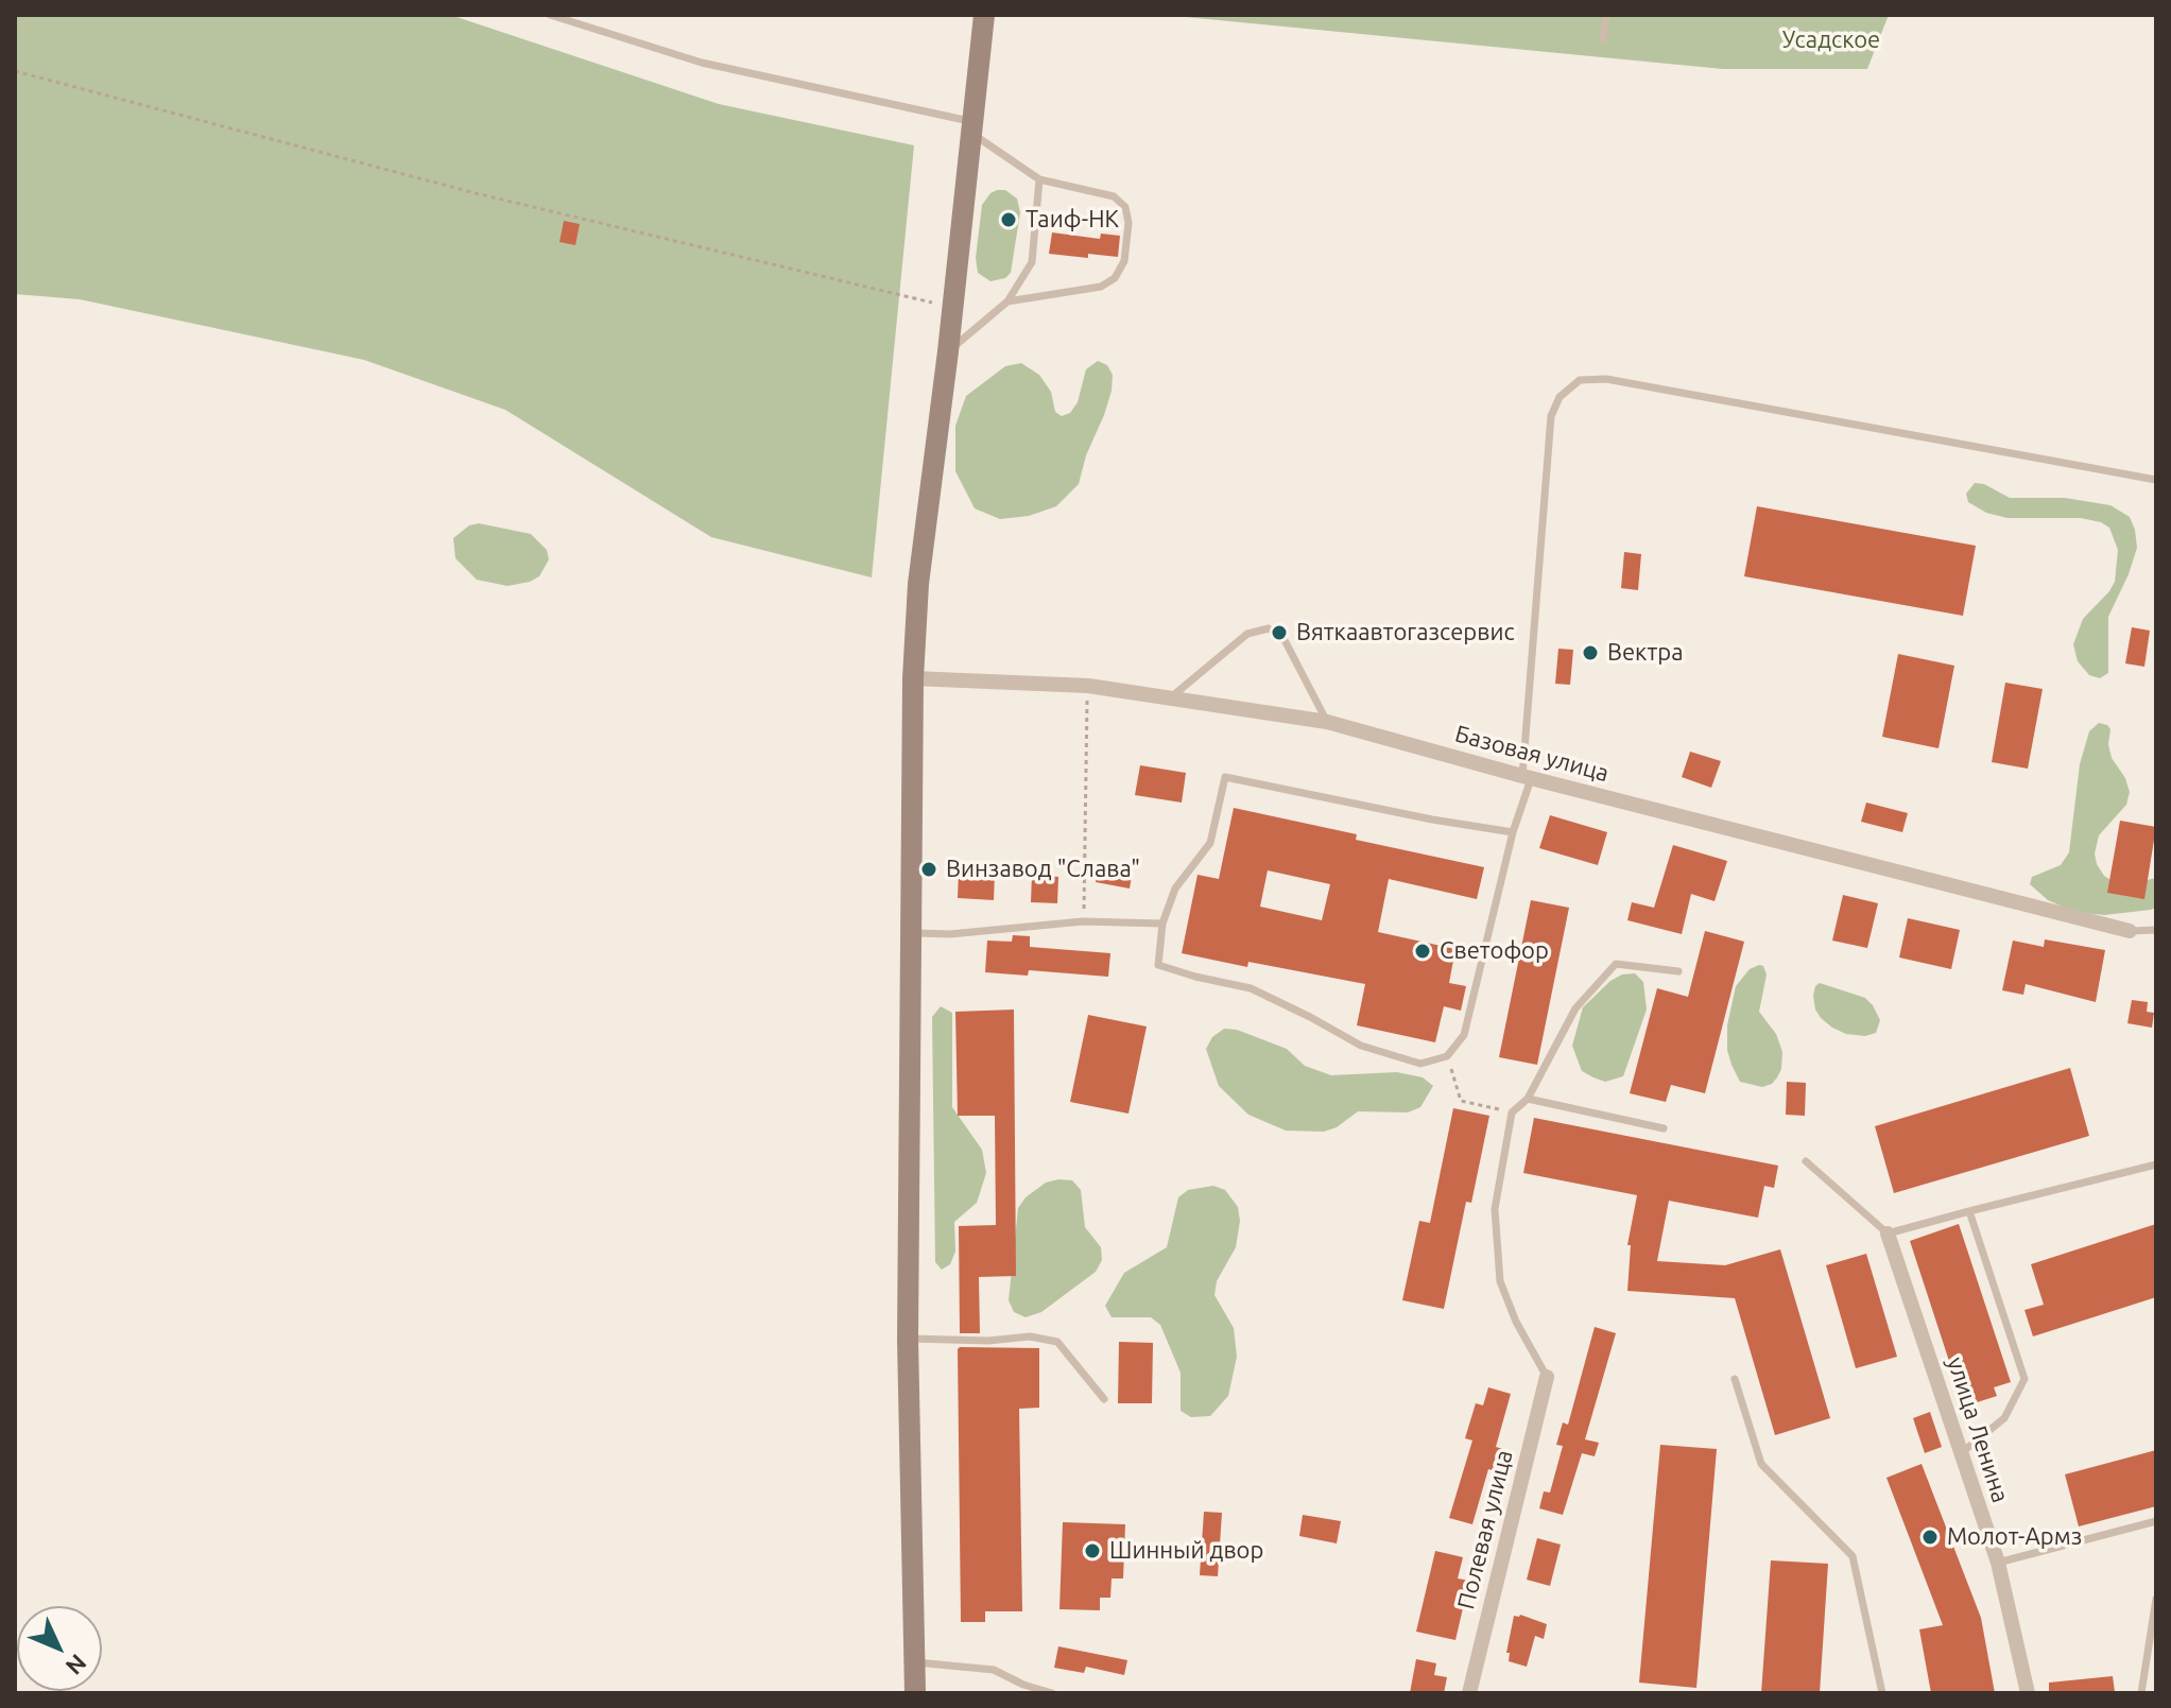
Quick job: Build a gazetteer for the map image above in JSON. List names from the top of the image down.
{
  "streets": {
    "street": ["Базовая улица", "улица Ленина", "Полевая улица"]
  },
  "parks": ["Усадское"],
  "places": [
    "Таиф-НК",
    "Вяткаавтогазсервис",
    "Вектра",
    "Винзавод \"Слава\"",
    "Светофор",
    "Молот-Армз",
    "Шинный двор"
  ],
  "north": "bottom right"
}
